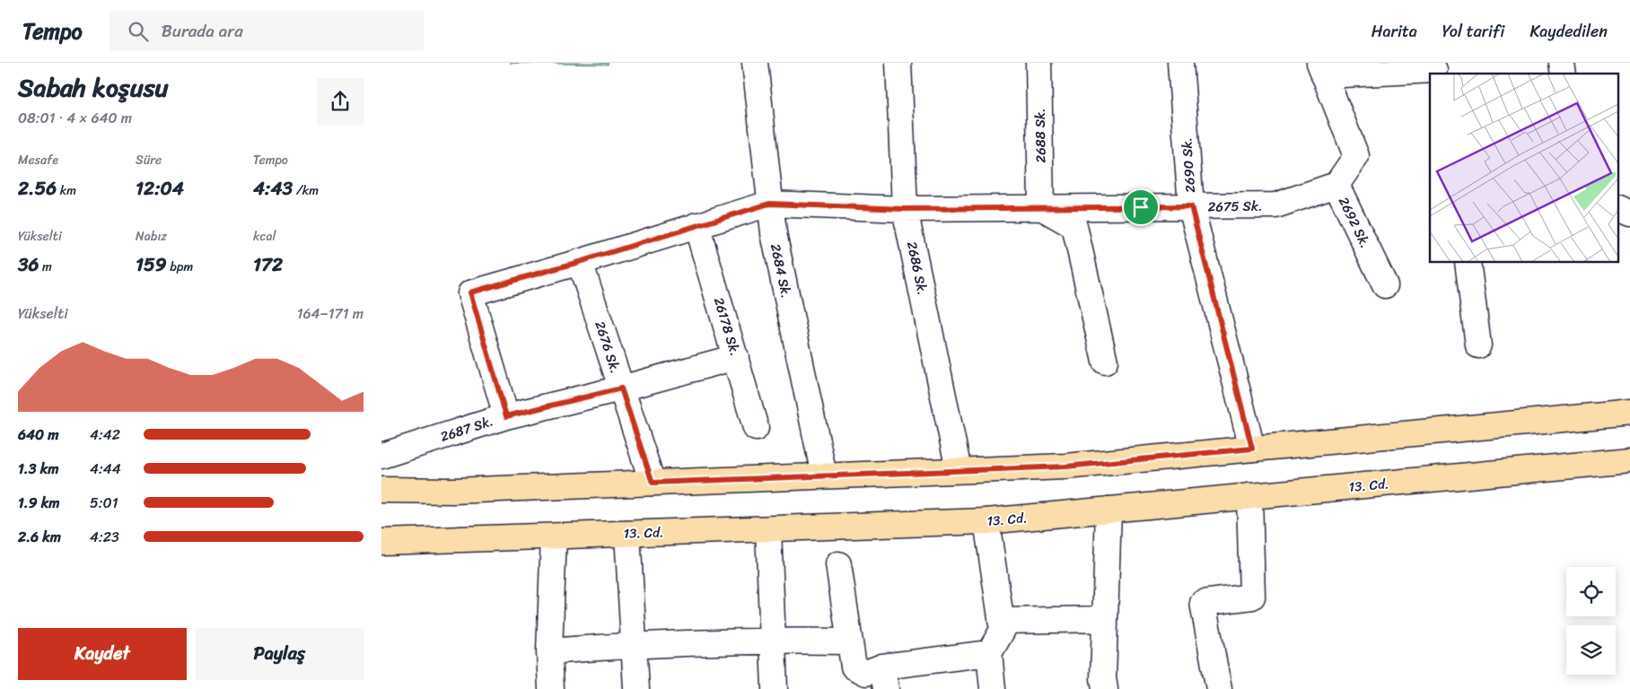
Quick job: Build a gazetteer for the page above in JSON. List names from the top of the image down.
{
  "streets": {
    "main road": ["13. Cd."],
    "street": [
      "2688 Sk.",
      "2690 Sk.",
      "2675 Sk.",
      "2692 Sk.",
      "2686 Sk.",
      "2684 Sk.",
      "26178 Sk.",
      "2676 Sk.",
      "2687 Sk."
    ]
  },
  "crossings": [
    ["2688 Sk.", "2675 Sk."],
    ["2690 Sk.", "2675 Sk."],
    ["2675 Sk.", "2692 Sk."],
    ["2675 Sk.", "2686 Sk."],
    ["2675 Sk.", "2684 Sk."],
    ["2675 Sk.", "26178 Sk."],
    ["2675 Sk.", "2676 Sk."],
    ["2675 Sk.", "2687 Sk."],
    ["26178 Sk.", "2687 Sk."],
    ["2676 Sk.", "2687 Sk."]
  ],
  "page": {
    "header": "Tempo",
    "search": "Burada ara",
    "nav": ["Harita", "Yol tarifi", "Kaydedilen"],
    "heading": ["Sabah koşusu", "08:01 · 4 × 640 m"],
    "stats": [
      ["Mesafe", "2.56 km"],
      ["Süre", "12:04"],
      ["Tempo", "4:43 /km"],
      ["Yükselti", "36 m"],
      ["Nabız", "159 bpm"],
      ["kcal", "172"]
    ],
    "chart": ["Yükselti", "164–171 m"],
    "list": [
      {
        "name": "640 m",
        "note": "4:42"
      },
      {
        "name": "1.3 km",
        "note": "4:44"
      },
      {
        "name": "1.9 km",
        "note": "5:01"
      },
      {
        "name": "2.6 km",
        "note": "4:23"
      }
    ],
    "buttons": ["Kaydet", "Paylaş"]
  }
}
